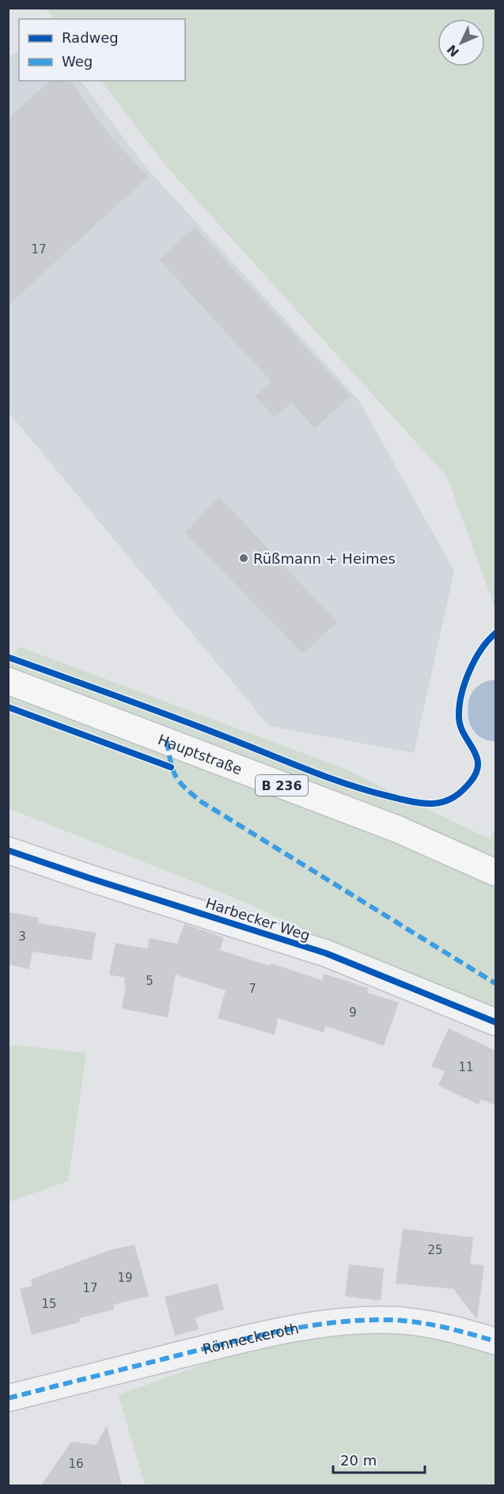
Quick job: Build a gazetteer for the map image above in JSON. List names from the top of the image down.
{
  "streets": {
    "main road": ["Hauptstraße", "B 236"],
    "street": ["Harbecker Weg", "Rönneckeroth"]
  },
  "places": ["Rüßmann + Heimes"],
  "house_numbers": [
    "17",
    "3",
    "5",
    "7",
    "9",
    "11",
    "25",
    "19",
    "17",
    "15",
    "16"
  ],
  "legend": ["Radweg", "Weg"],
  "scale_bar": "20 m",
  "north": "bottom left"
}
